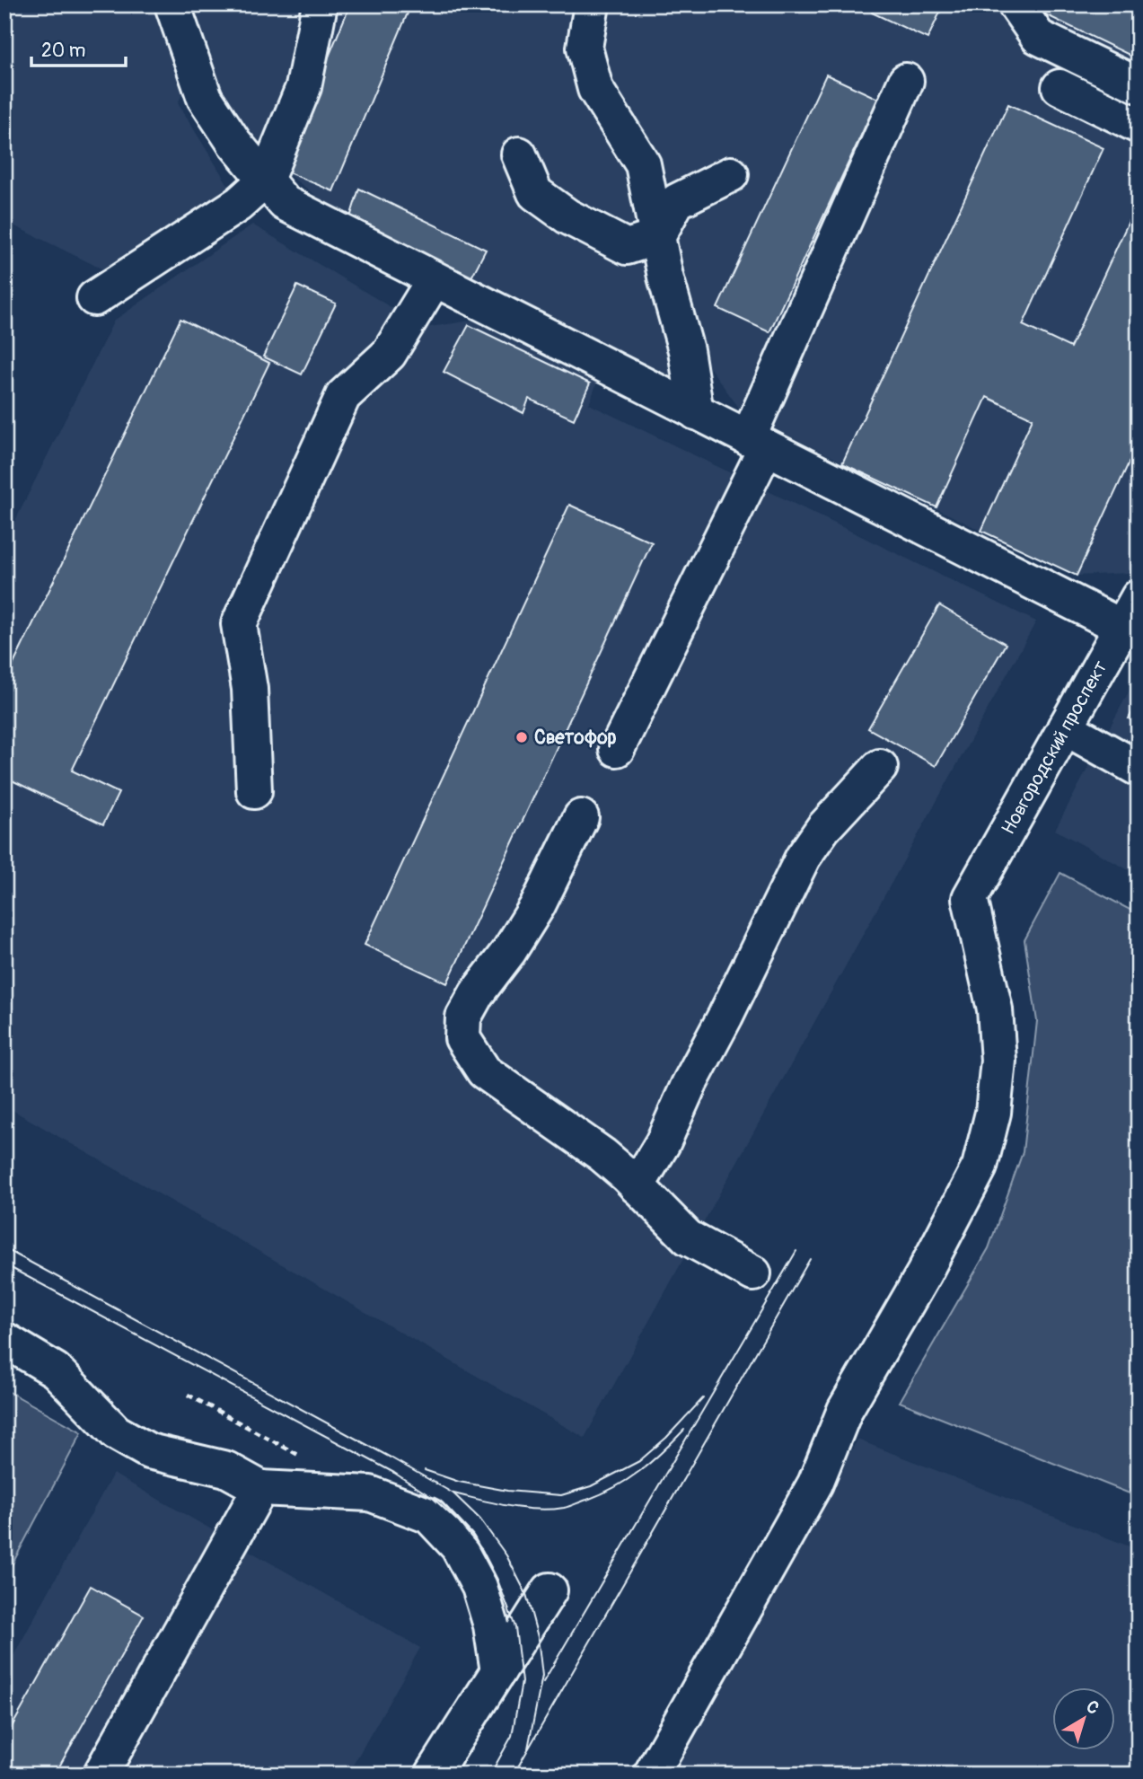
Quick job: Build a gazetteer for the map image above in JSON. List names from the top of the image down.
{
  "streets": {
    "street": ["Новгородский проспект"]
  },
  "places": ["Светофор"],
  "scale_bar": "20 m",
  "north": "top right"
}
